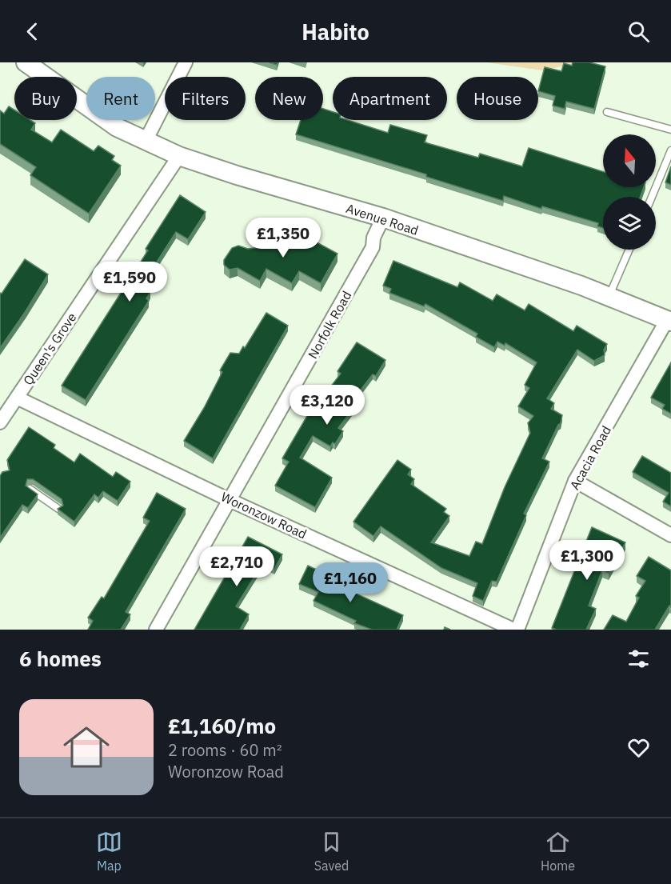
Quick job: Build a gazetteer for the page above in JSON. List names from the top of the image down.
{
  "streets": {
    "main road": ["Avenue Road"],
    "street": [
      "Norfolk Road",
      "Queen's Grove",
      "Acacia Road",
      "Woronzow Road"
    ]
  },
  "crossings": [
    ["Avenue Road", "Norfolk Road"],
    ["Avenue Road", "Queen's Grove"],
    ["Avenue Road", "Acacia Road"],
    ["Norfolk Road", "Woronzow Road"],
    ["Queen's Grove", "Woronzow Road"],
    ["Acacia Road", "Woronzow Road"]
  ],
  "north": "top",
  "page": {
    "header": "Habito",
    "chip": [
      "Buy",
      "Rent",
      "Filters",
      "New",
      "Apartment",
      "House"
    ],
    "price": [
      "£1,350",
      "£1,590",
      "£3,120",
      "£1,300",
      "£2,710",
      "£1,160"
    ],
    "heading": "6 homes",
    "list": [
      {
        "name": "£1,160/mo",
        "note": "2 rooms · 60 m² · Woronzow Road"
      }
    ],
    "tabs": ["Map", "Saved", "Home"]
  }
}
